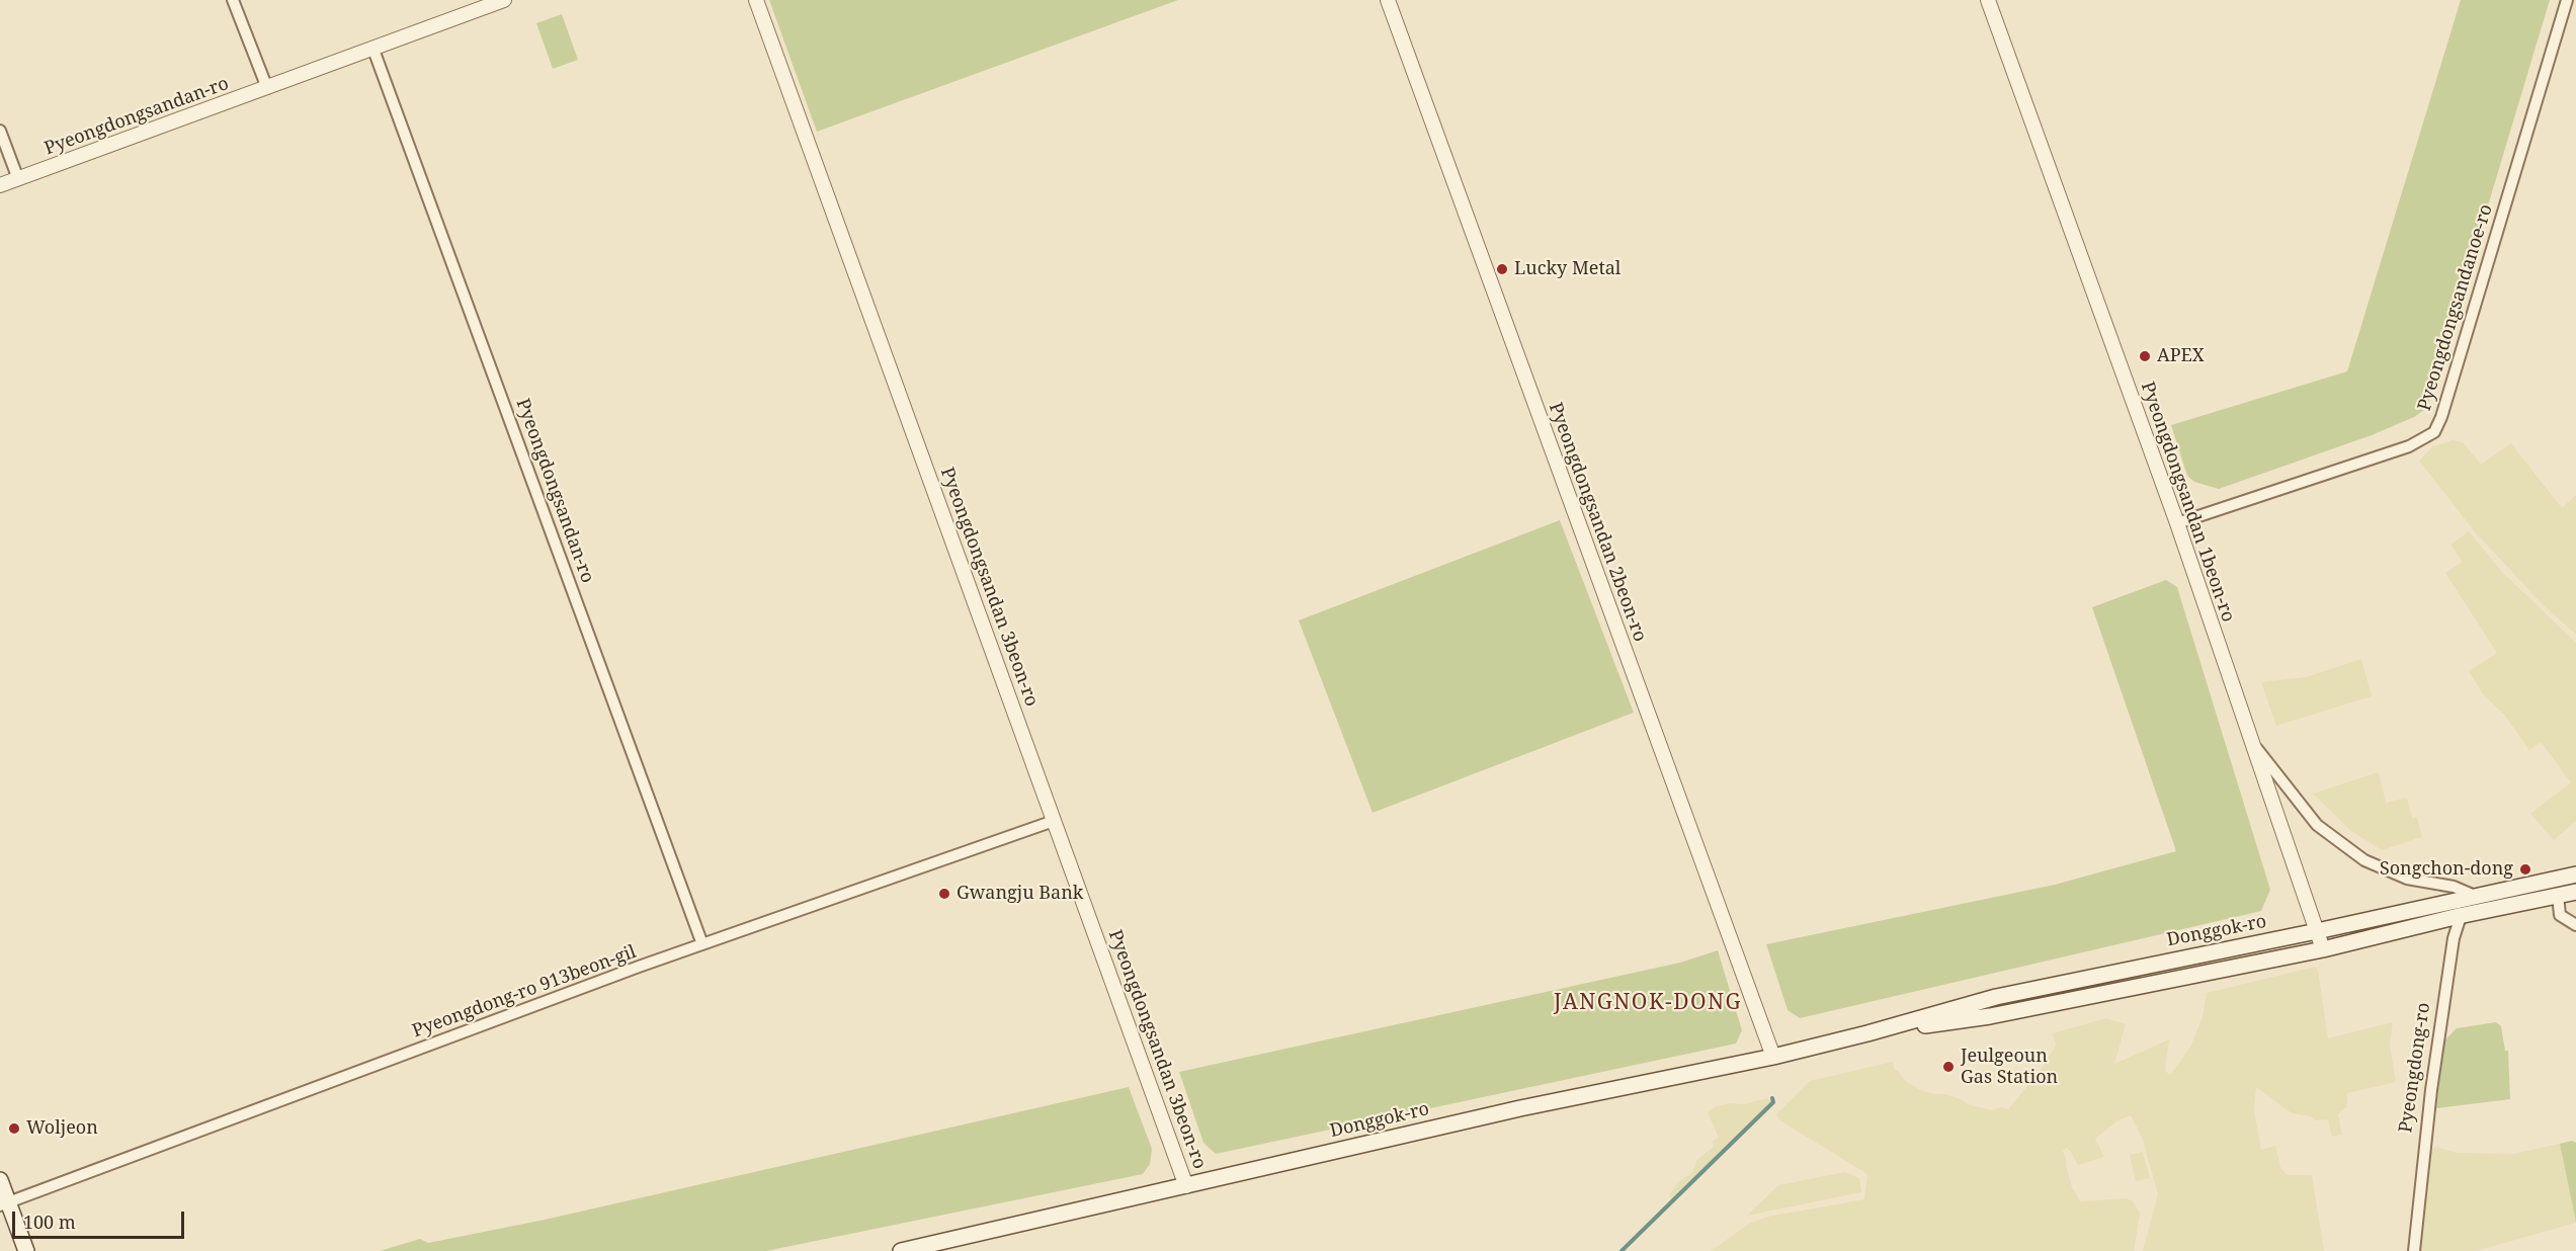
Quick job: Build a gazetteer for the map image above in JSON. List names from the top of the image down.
{
  "streets": {
    "main road": ["Donggok-ro"],
    "street": [
      "Pyeongdongsandan-ro",
      "Pyeongdongsandanoe-ro",
      "Pyeongdongsandan 1beon-ro",
      "Pyeongdongsandan 2beon-ro",
      "Pyeongdongsandan 3beon-ro",
      "Pyeongdong-ro 913beon-gil",
      "Pyeongdong-ro"
    ]
  },
  "crossings": [
    ["Pyeongdongsandan-ro", "Pyeongdong-ro 913beon-gil"],
    ["Pyeongdongsandanoe-ro", "Pyeongdongsandan 1beon-ro"],
    ["Pyeongdongsandan 1beon-ro", "Donggok-ro"],
    ["Pyeongdongsandan 2beon-ro", "Donggok-ro"],
    ["Pyeongdongsandan 3beon-ro", "Donggok-ro"],
    ["Pyeongdongsandan 3beon-ro", "Pyeongdong-ro 913beon-gil"],
    ["Donggok-ro", "Pyeongdong-ro"]
  ],
  "districts": ["JANGNOK-DONG"],
  "places": [
    "Lucky Metal",
    "APEX",
    "Songchon-dong",
    "Gwangju Bank",
    "Jeulgeoun Gas Station",
    "Woljeon"
  ],
  "scale_bar": "100 m"
}
